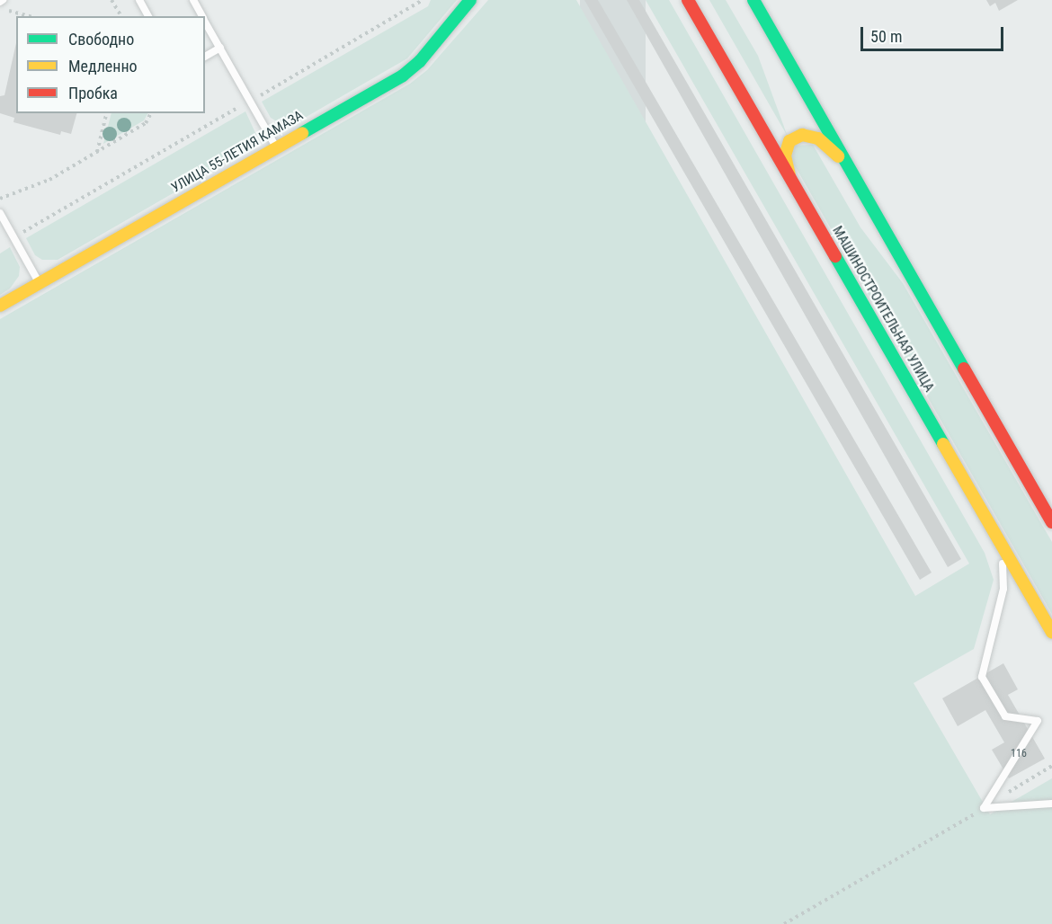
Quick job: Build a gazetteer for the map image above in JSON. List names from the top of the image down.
{
  "streets": {
    "main road": ["УЛИЦА 55-ЛЕТИЯ КАМАЗА", "МАШИНОСТРОИТЕЛЬНАЯ УЛИЦА"]
  },
  "house_numbers": ["116"],
  "legend": ["Свободно", "Медленно", "Пробка"],
  "scale_bar": "50 m"
}
